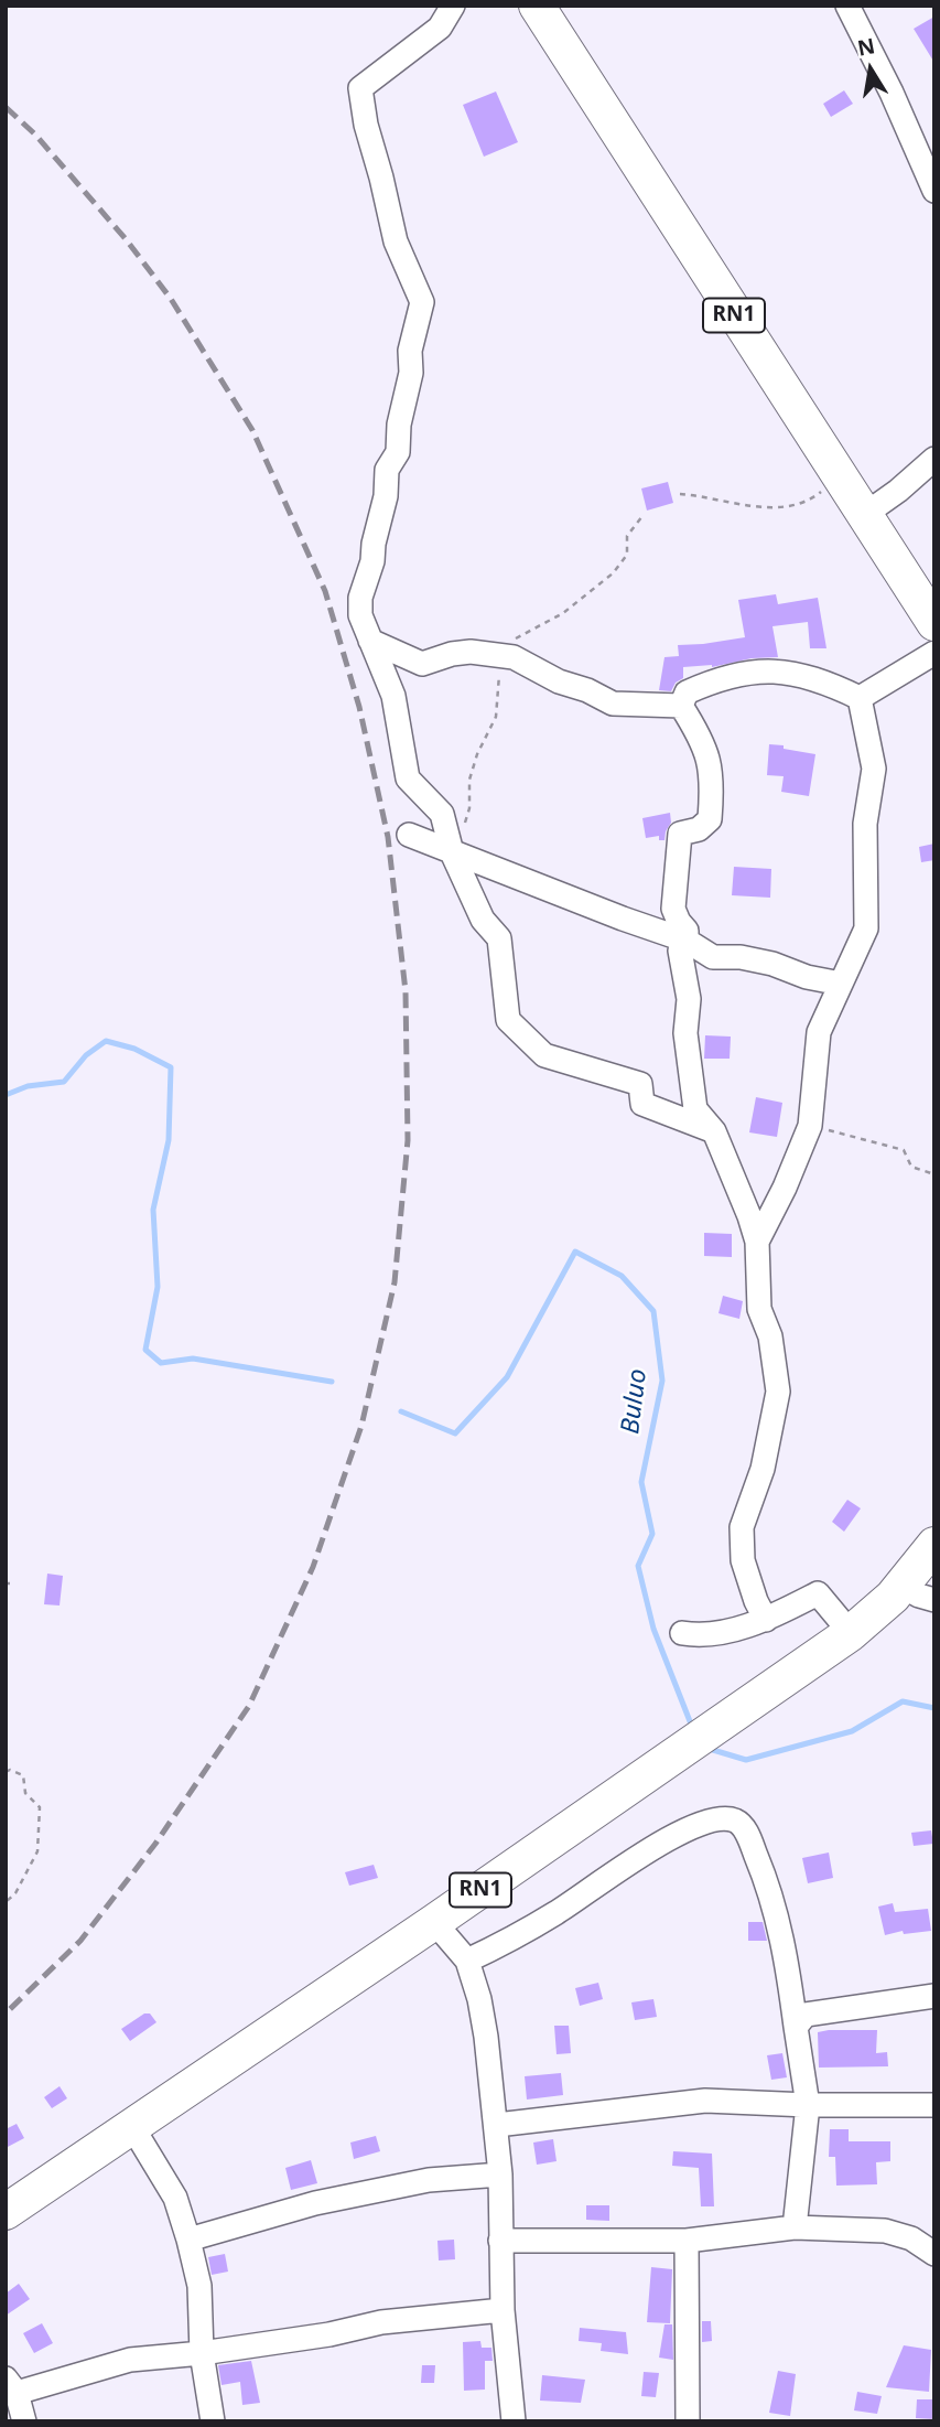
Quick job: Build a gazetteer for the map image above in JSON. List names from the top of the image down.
{
  "streets": {
    "highway": ["RN1"]
  },
  "water": ["Buluo"],
  "north": "top"
}
